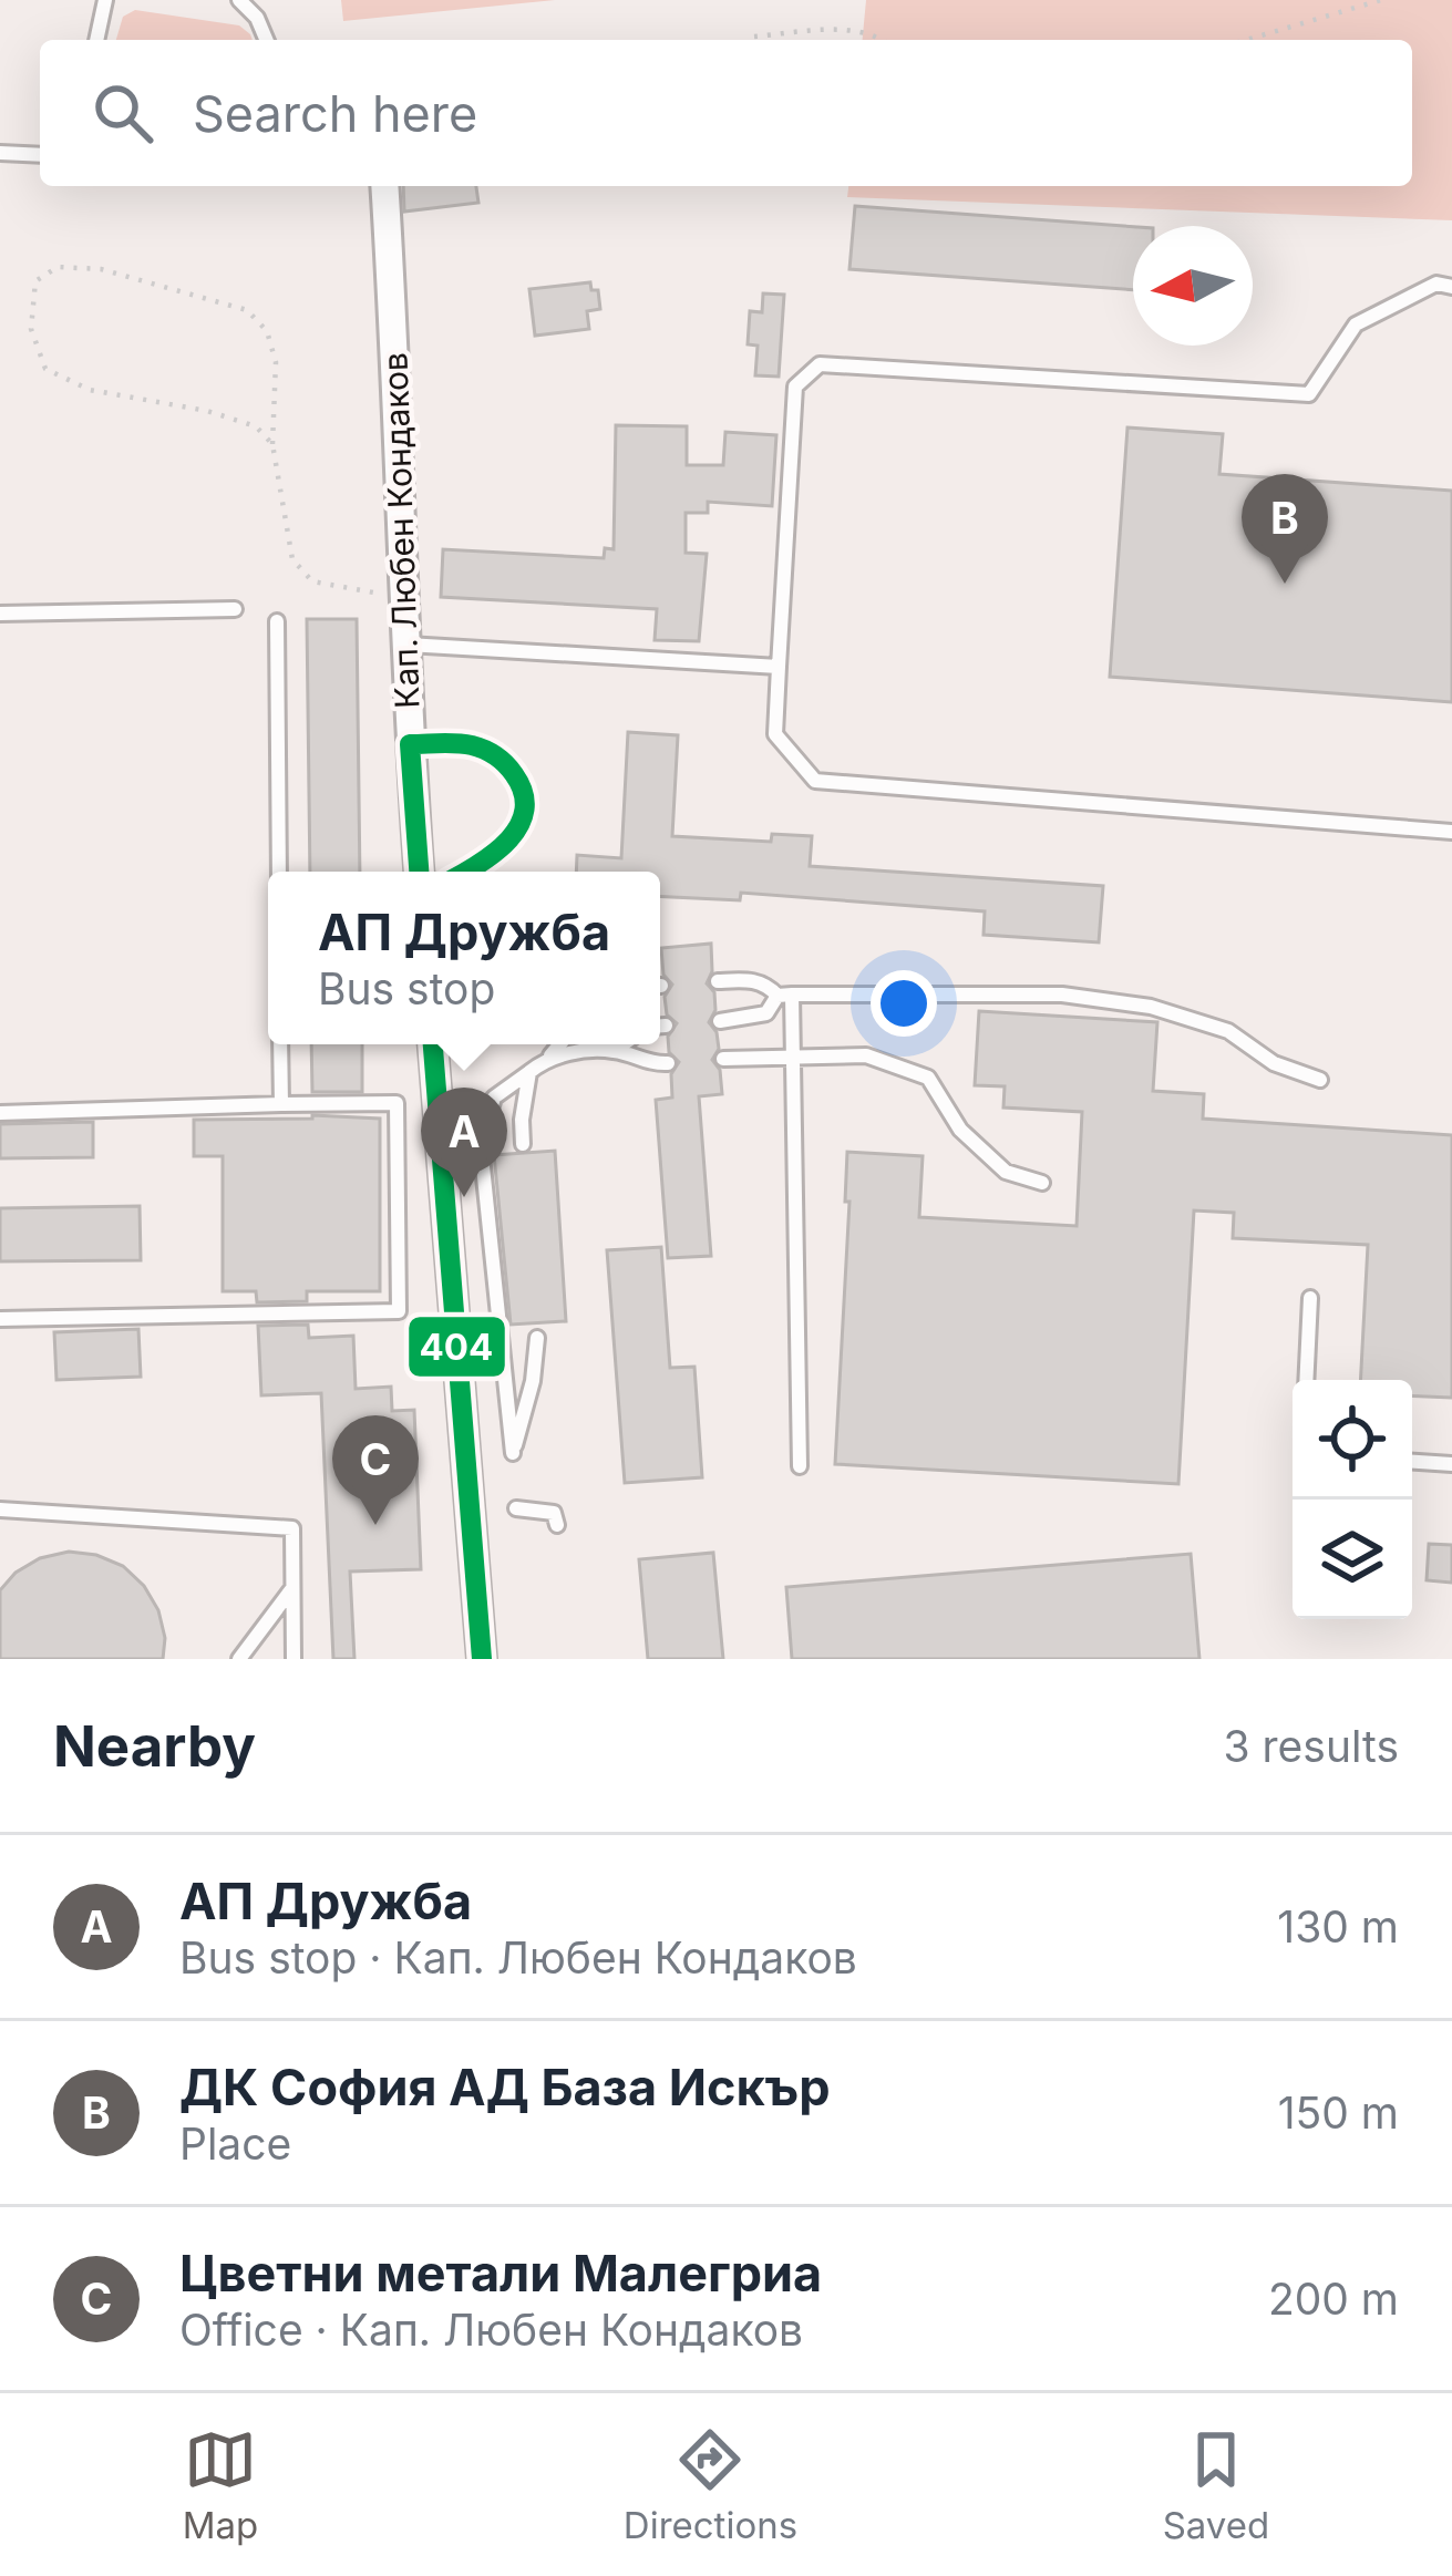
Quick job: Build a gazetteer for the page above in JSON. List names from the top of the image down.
{
  "streets": {
    "street": ["Кап. Любен Кондаков"]
  },
  "lines": ["transit line 404"],
  "north": "left",
  "page": {
    "search": "Search here",
    "pins": ["B", "A", "C"],
    "popup": ["АП Дружба", "Bus stop"],
    "heading": ["Nearby", "3 results"],
    "list": [
      {
        "mark": "A",
        "name": "АП Дружба",
        "note": "Bus stop · Кап. Любен Кондаков",
        "value": "130 m"
      },
      {
        "mark": "B",
        "name": "ДК София АД База Искър",
        "note": "Place",
        "value": "150 m"
      },
      {
        "mark": "C",
        "name": "Цветни метали Малегриа",
        "note": "Office · Кап. Любен Кондаков",
        "value": "200 m"
      }
    ],
    "nav": ["Map", "Directions", "Saved"]
  }
}
